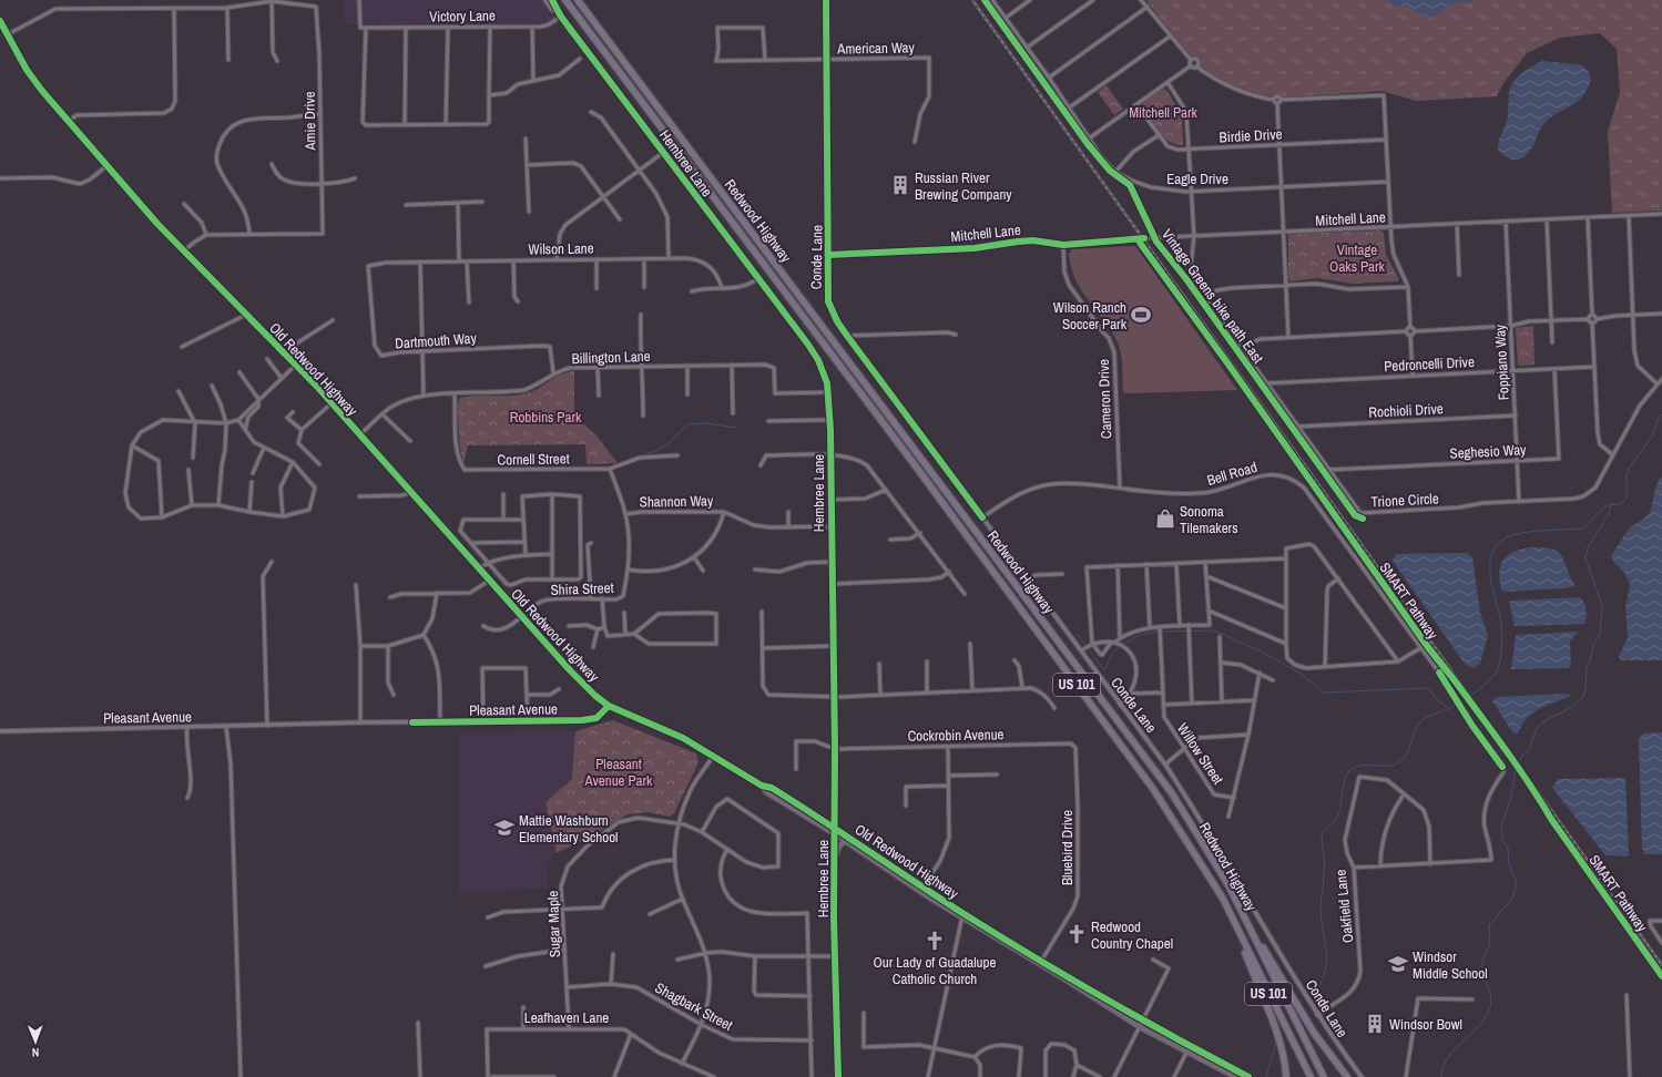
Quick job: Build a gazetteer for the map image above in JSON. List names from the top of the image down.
{
  "streets": {
    "highway": ["Redwood Highway", "US 101"],
    "main road": ["Old Redwood Highway"],
    "street": [
      "Victory Lane",
      "American Way",
      "Amie Drive",
      "Birdie Drive",
      "Hembree Lane",
      "Eagle Drive",
      "Mitchell Lane",
      "Wilson Lane",
      "Conde Lane",
      "Dartmouth Way",
      "Billington Lane",
      "Foppiano Way",
      "Pedroncelli Drive",
      "Cameron Drive",
      "Rochioli Drive",
      "Seghesio Way",
      "Cornell Street",
      "Bell Road",
      "Trione Circle",
      "Shannon Way",
      "Shira Street",
      "Pleasant Avenue",
      "Cockrobin Avenue",
      "Willow Street",
      "Bluebird Drive",
      "Oakfield Lane",
      "Sugar Maple",
      "Shagbark Street",
      "Leafhaven Lane"
    ],
    "cycle path": ["Vintage Greens bike path East", "SMART Pathway"]
  },
  "crossings": [
    ["Victory Lane", "Hembree Lane"],
    ["American Way", "Conde Lane"],
    ["Birdie Drive", "Trione Circle"],
    ["Hembree Lane", "Billington Lane"],
    ["Hembree Lane", "Old Redwood Highway"],
    ["Hembree Lane", "Shannon Way"],
    ["Hembree Lane", "Cockrobin Avenue"],
    ["Eagle Drive", "Trione Circle"],
    ["Mitchell Lane", "Conde Lane"],
    ["Mitchell Lane", "Foppiano Way"],
    ["Mitchell Lane", "Cameron Drive"],
    ["Mitchell Lane", "Trione Circle"],
    ["Wilson Lane", "Dartmouth Way"],
    ["Conde Lane", "Bell Road"],
    ["Conde Lane", "Oakfield Lane"],
    ["Dartmouth Way", "Billington Lane"],
    ["Billington Lane", "Old Redwood Highway"],
    ["Billington Lane", "Cornell Street"],
    ["Foppiano Way", "Pedroncelli Drive"],
    ["Foppiano Way", "Rochioli Drive"],
    ["Foppiano Way", "Seghesio Way"],
    ["Foppiano Way", "Trione Circle"],
    ["Pedroncelli Drive", "Seghesio Way"],
    ["Pedroncelli Drive", "Trione Circle"],
    ["Old Redwood Highway", "Shira Street"],
    ["Old Redwood Highway", "Pleasant Avenue"],
    ["Old Redwood Highway", "Bluebird Drive"],
    ["Cameron Drive", "Bell Road"],
    ["Rochioli Drive", "Trione Circle"],
    ["Seghesio Way", "Trione Circle"],
    ["Cornell Street", "Shira Street"],
    ["Shannon Way", "Shira Street"],
    ["Cockrobin Avenue", "Bluebird Drive"],
    ["Sugar Maple", "Shagbark Street"],
    ["Sugar Maple", "Leafhaven Lane"]
  ],
  "parks": [
    "Mitchell Park",
    "Vintage Oaks Park",
    "Robbins Park",
    "Pleasant Avenue Park"
  ],
  "places": {
    "building": ["Russian River Brewing Company", "Windsor Bowl"],
    "sports": ["Wilson Ranch Soccer Park"],
    "shop": ["Sonoma Tilemakers"],
    "school or university": ["Mattie Washburn Elementary School", "Windsor Middle School"],
    "church": ["Redwood Country Chapel", "Our Lady of Guadalupe Catholic Church"]
  },
  "north": "bottom"
}
